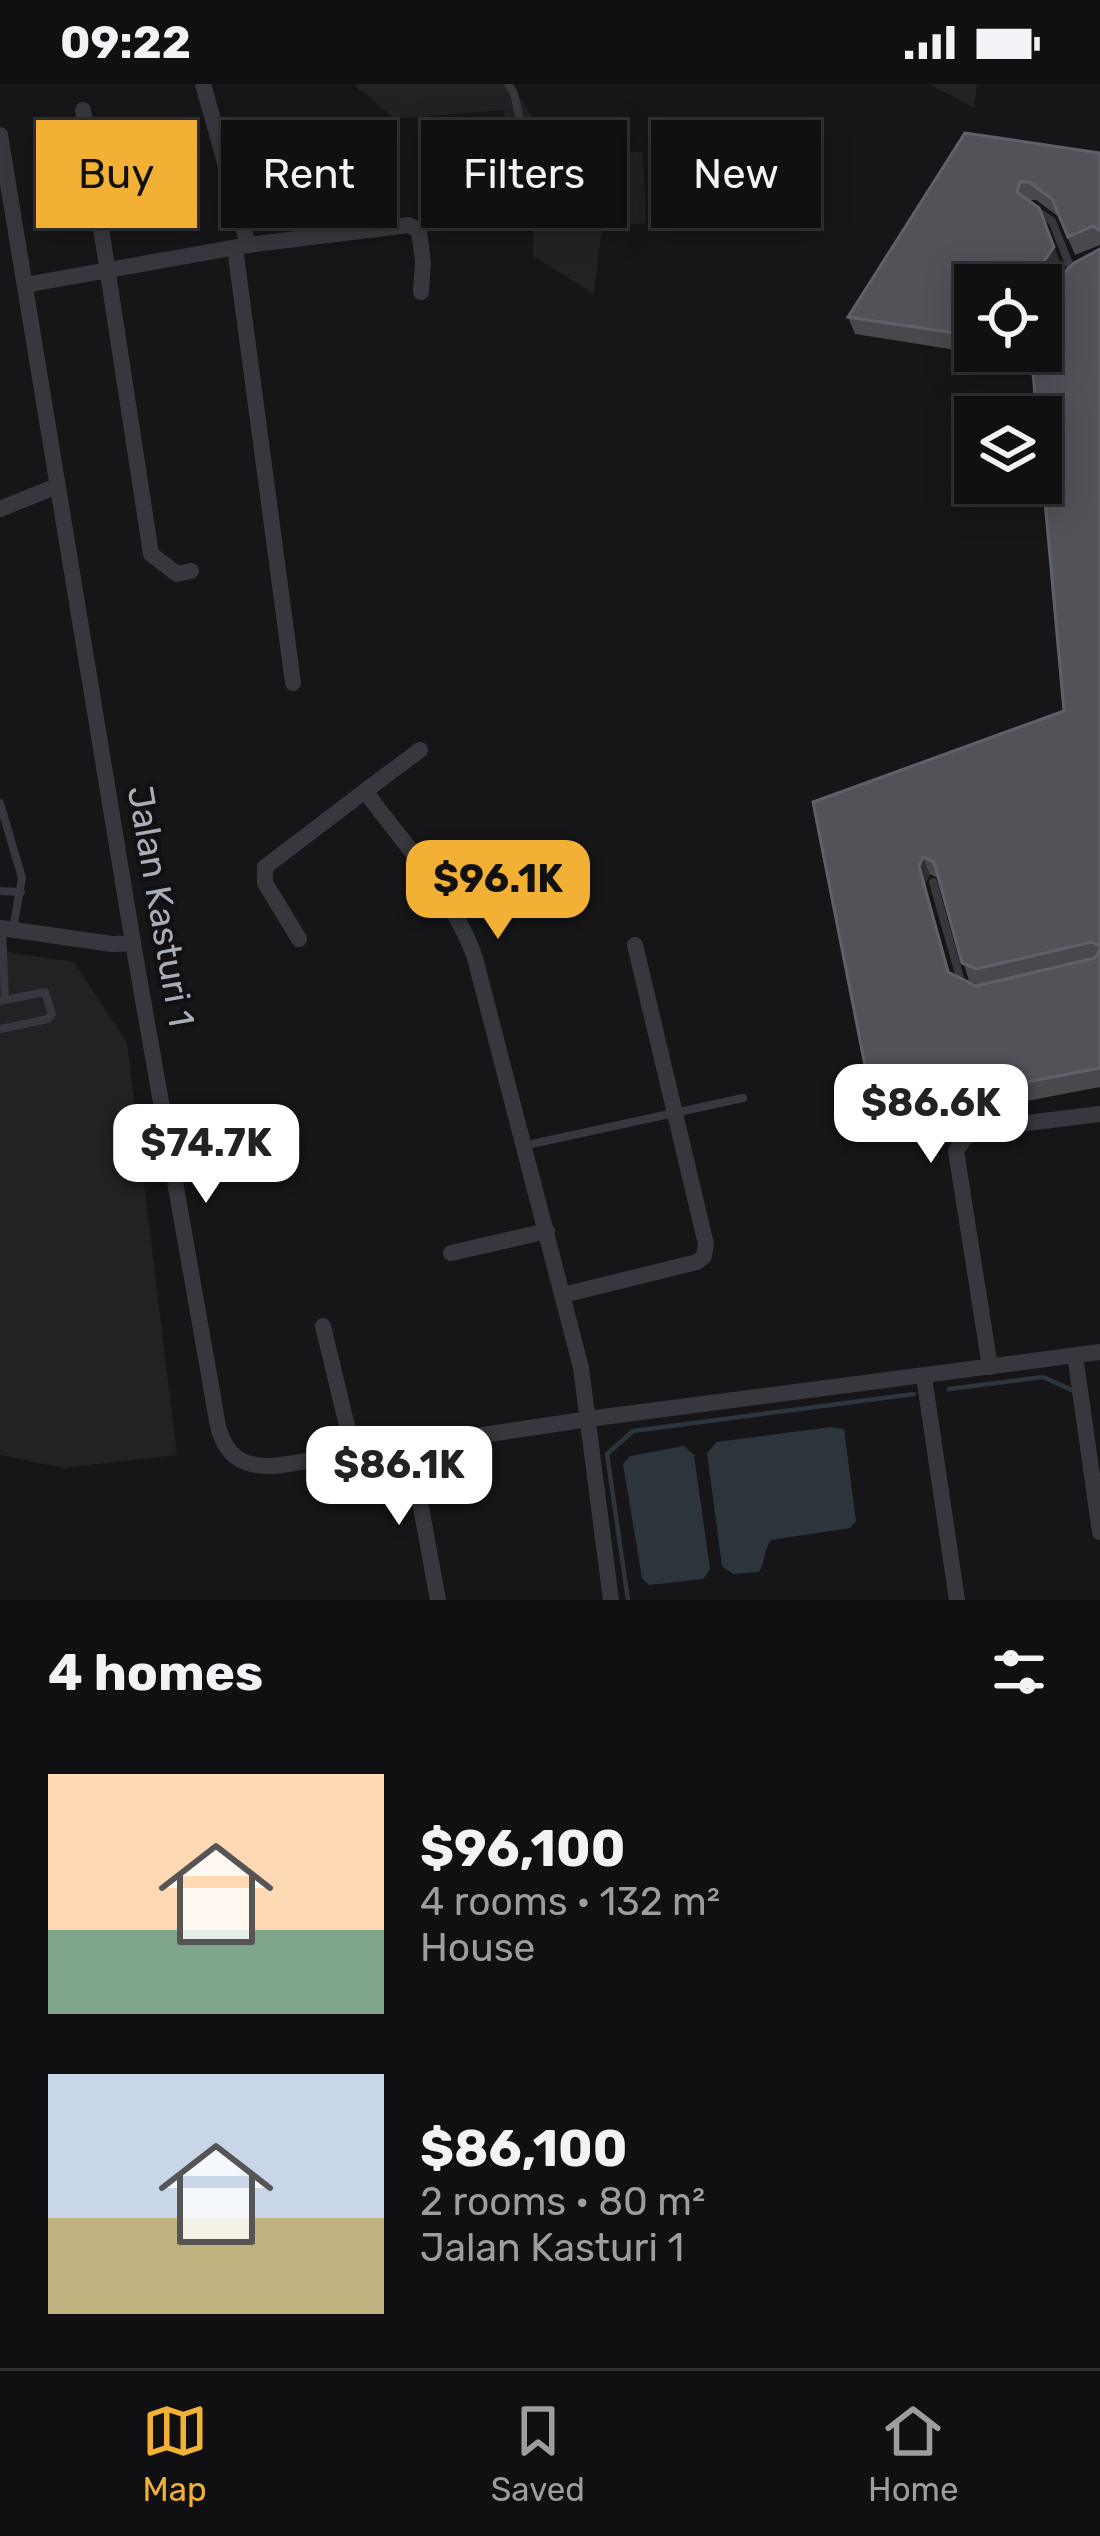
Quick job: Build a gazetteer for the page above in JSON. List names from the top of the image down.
{
  "streets": {
    "street": ["Jalan Kasturi 1"]
  },
  "page": {
    "status": "09:22",
    "chip": [
      "Buy",
      "Rent",
      "Filters",
      "New"
    ],
    "price": [
      "$96.1K",
      "$86.6K",
      "$74.7K",
      "$86.1K"
    ],
    "heading": "4 homes",
    "list": [
      {
        "name": "$96,100",
        "note": "4 rooms · 132 m² · House"
      },
      {
        "name": "$86,100",
        "note": "2 rooms · 80 m² · Jalan Kasturi 1"
      }
    ],
    "tabs": ["Map", "Saved", "Home"]
  }
}
